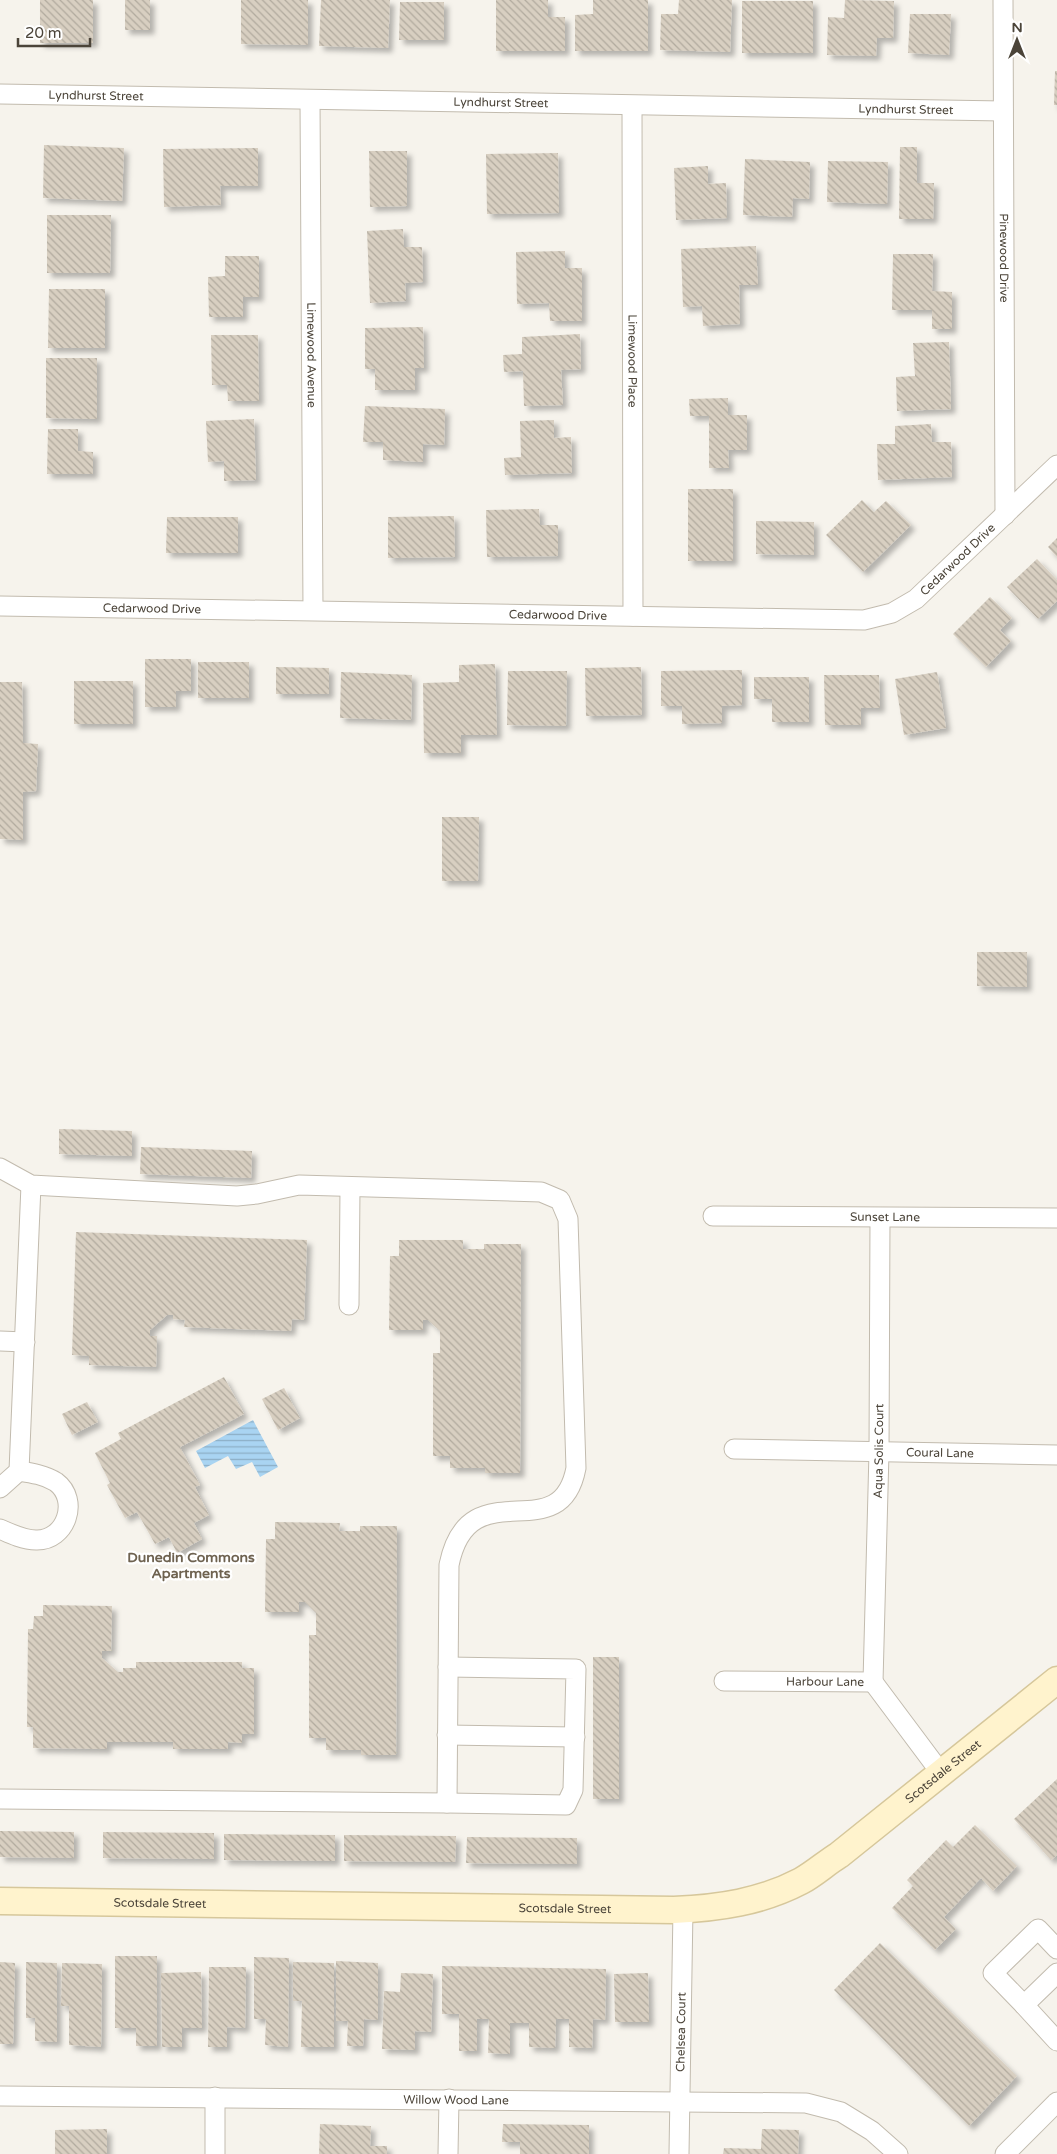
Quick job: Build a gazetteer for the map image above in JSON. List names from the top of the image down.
{
  "streets": {
    "street": [
      "Lyndhurst Street",
      "Pinewood Drive",
      "Limewood Avenue",
      "Limewood Place",
      "Cedarwood Drive",
      "Sunset Lane",
      "Aqua Solis Court",
      "Coural Lane",
      "Harbour Lane",
      "Scotsdale Street",
      "Chelsea Court",
      "Willow Wood Lane"
    ]
  },
  "crossings": [
    ["Lyndhurst Street", "Pinewood Drive"],
    ["Lyndhurst Street", "Limewood Avenue"],
    ["Lyndhurst Street", "Limewood Place"],
    ["Pinewood Drive", "Cedarwood Drive"],
    ["Limewood Avenue", "Cedarwood Drive"],
    ["Limewood Place", "Cedarwood Drive"],
    ["Sunset Lane", "Aqua Solis Court"],
    ["Aqua Solis Court", "Coural Lane"],
    ["Aqua Solis Court", "Harbour Lane"],
    ["Harbour Lane", "Scotsdale Street"],
    ["Scotsdale Street", "Chelsea Court"],
    ["Chelsea Court", "Willow Wood Lane"]
  ],
  "districts": ["Dunedin Commons Apartments"],
  "scale_bar": "20 m",
  "north": "top"
}
